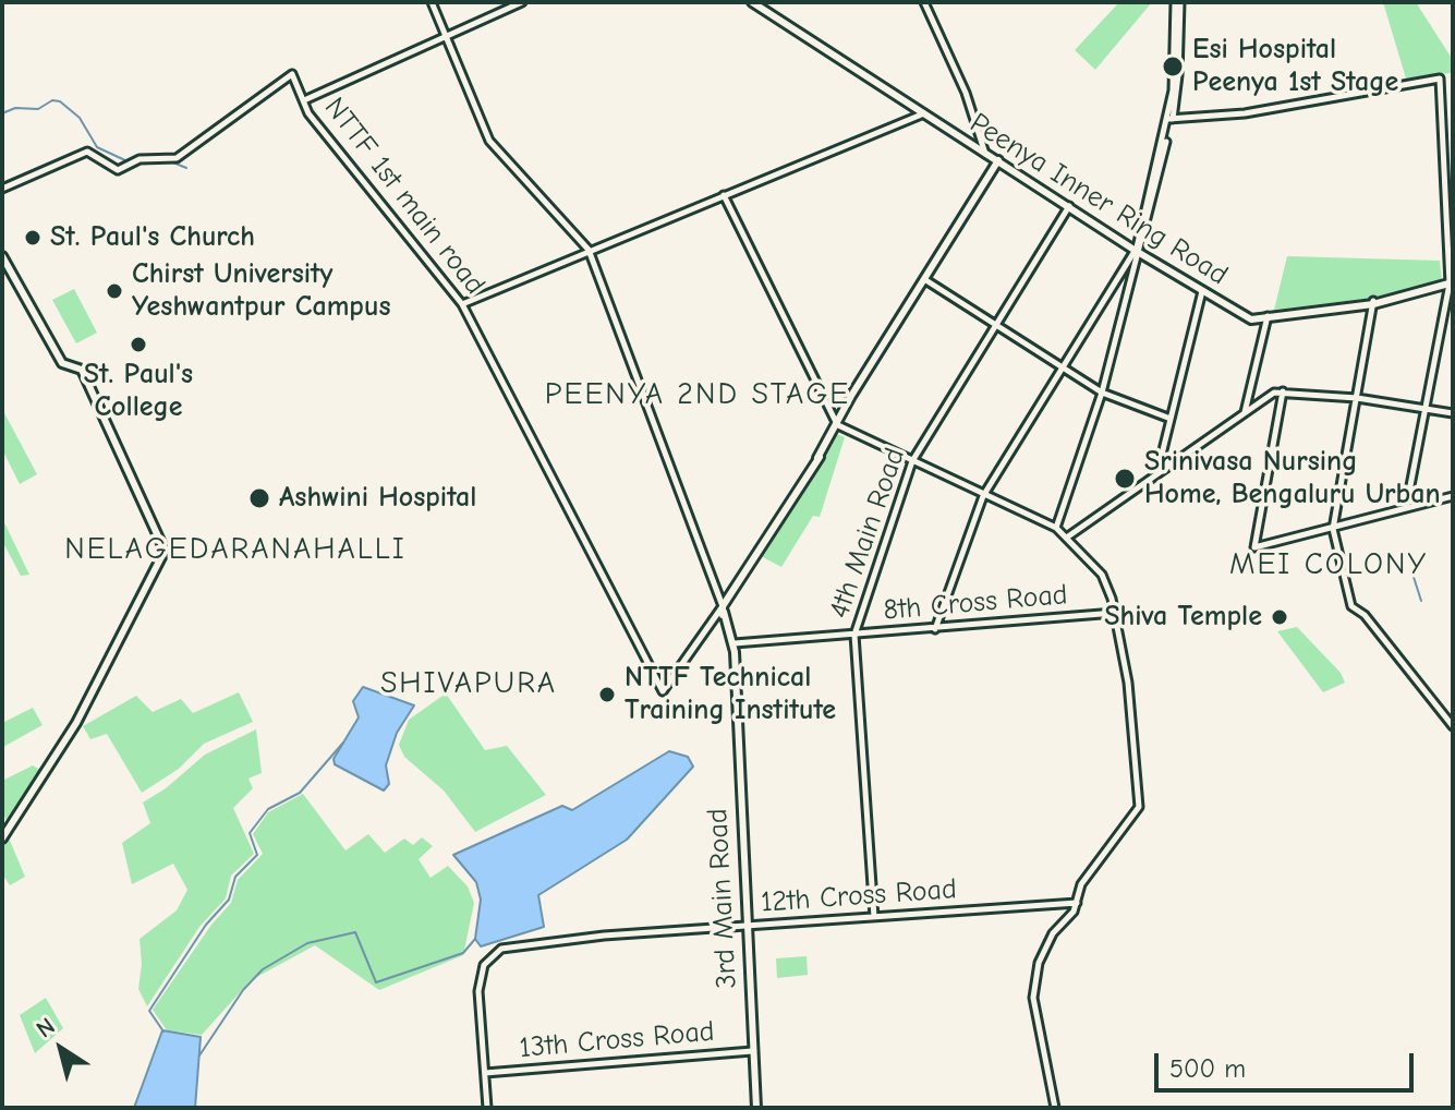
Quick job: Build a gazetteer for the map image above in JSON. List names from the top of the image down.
{
  "streets": {
    "main road": ["Peenya Inner Ring Road", "3rd Main Road"],
    "street": [
      "NTTF 1st main road",
      "4th Main Road",
      "8th Cross Road",
      "12th Cross Road",
      "13th Cross Road"
    ]
  },
  "crossings": [
    ["NTTF 1st main road", "3rd Main Road"],
    ["Peenya Inner Ring Road", "4th Main Road"],
    ["4th Main Road", "8th Cross Road"],
    ["4th Main Road", "12th Cross Road"],
    ["8th Cross Road", "3rd Main Road"],
    ["12th Cross Road", "3rd Main Road"],
    ["12th Cross Road", "13th Cross Road"],
    ["3rd Main Road", "13th Cross Road"]
  ],
  "districts": [
    "PEENYA 2ND STAGE",
    "NELAGEDARANAHALLI",
    "MEI COLONY",
    "SHIVAPURA"
  ],
  "places": [
    "Esi Hospital Peenya 1st Stage",
    "St. Paul's Church",
    "Chirst University Yeshwantpur Campus",
    "St. Paul's College",
    "Srinivasa Nursing Home, Bengaluru Urban",
    "Ashwini Hospital",
    "Shiva Temple",
    "NTTF Technical Training Institute"
  ],
  "scale_bar": "500 m",
  "north": "top left"
}
